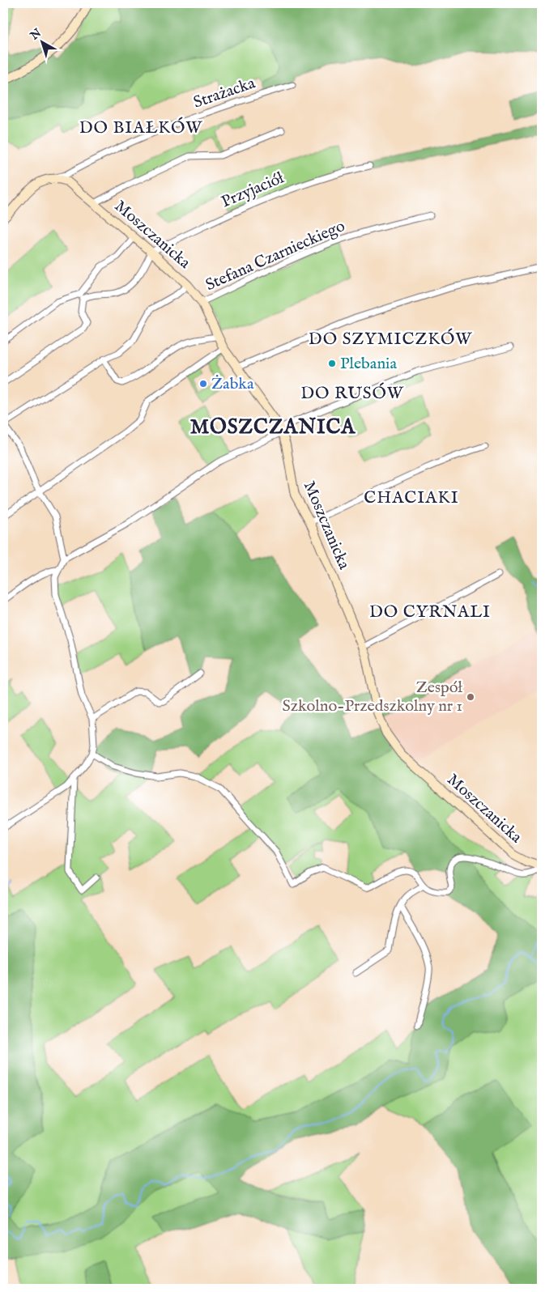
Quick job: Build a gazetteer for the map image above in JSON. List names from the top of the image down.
{
  "streets": {
    "street": [
      "Strażacka",
      "Przyjaciół",
      "Moszczanicka",
      "Stefana Czarnieckiego"
    ]
  },
  "crossings": [
    ["Strażacka", "Moszczanicka"],
    ["Przyjaciół", "Moszczanicka"],
    ["Moszczanicka", "Stefana Czarnieckiego"]
  ],
  "districts": [
    "DO BIAŁKÓW",
    "DO SZYMICZKÓW",
    "DO RUSÓW",
    "MOSZCZANICA",
    "CHACIAKI",
    "DO CYRNALI"
  ],
  "places": ["Plebania", "Żabka", "Zespół Szkolno-Przedszkolny nr 1"],
  "north": "top left"
}
